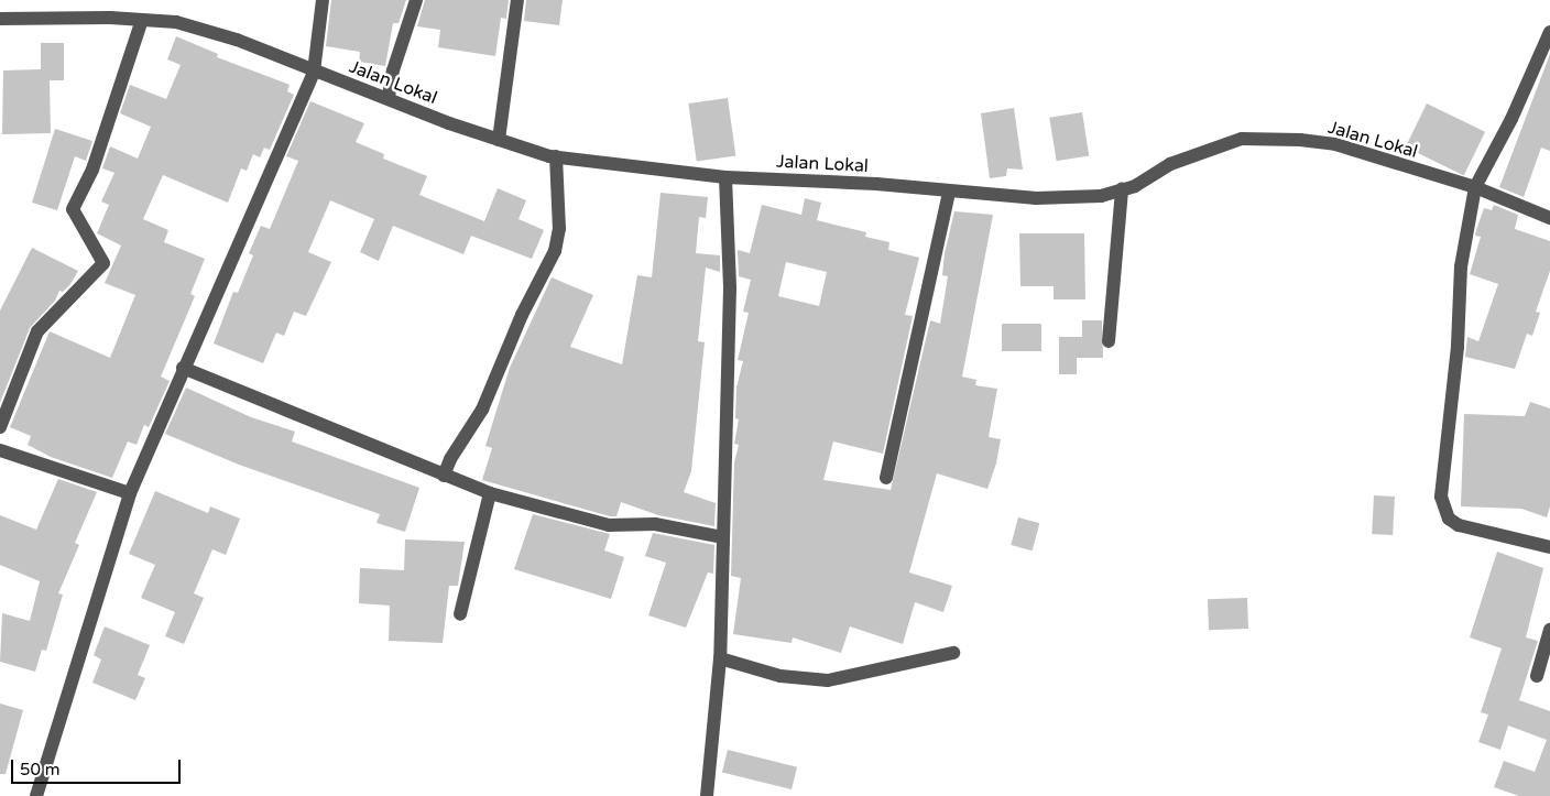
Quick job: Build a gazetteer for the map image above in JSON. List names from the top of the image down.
{
  "streets": {
    "street": ["Jalan Lokal"]
  },
  "scale_bar": "50 m"
}
